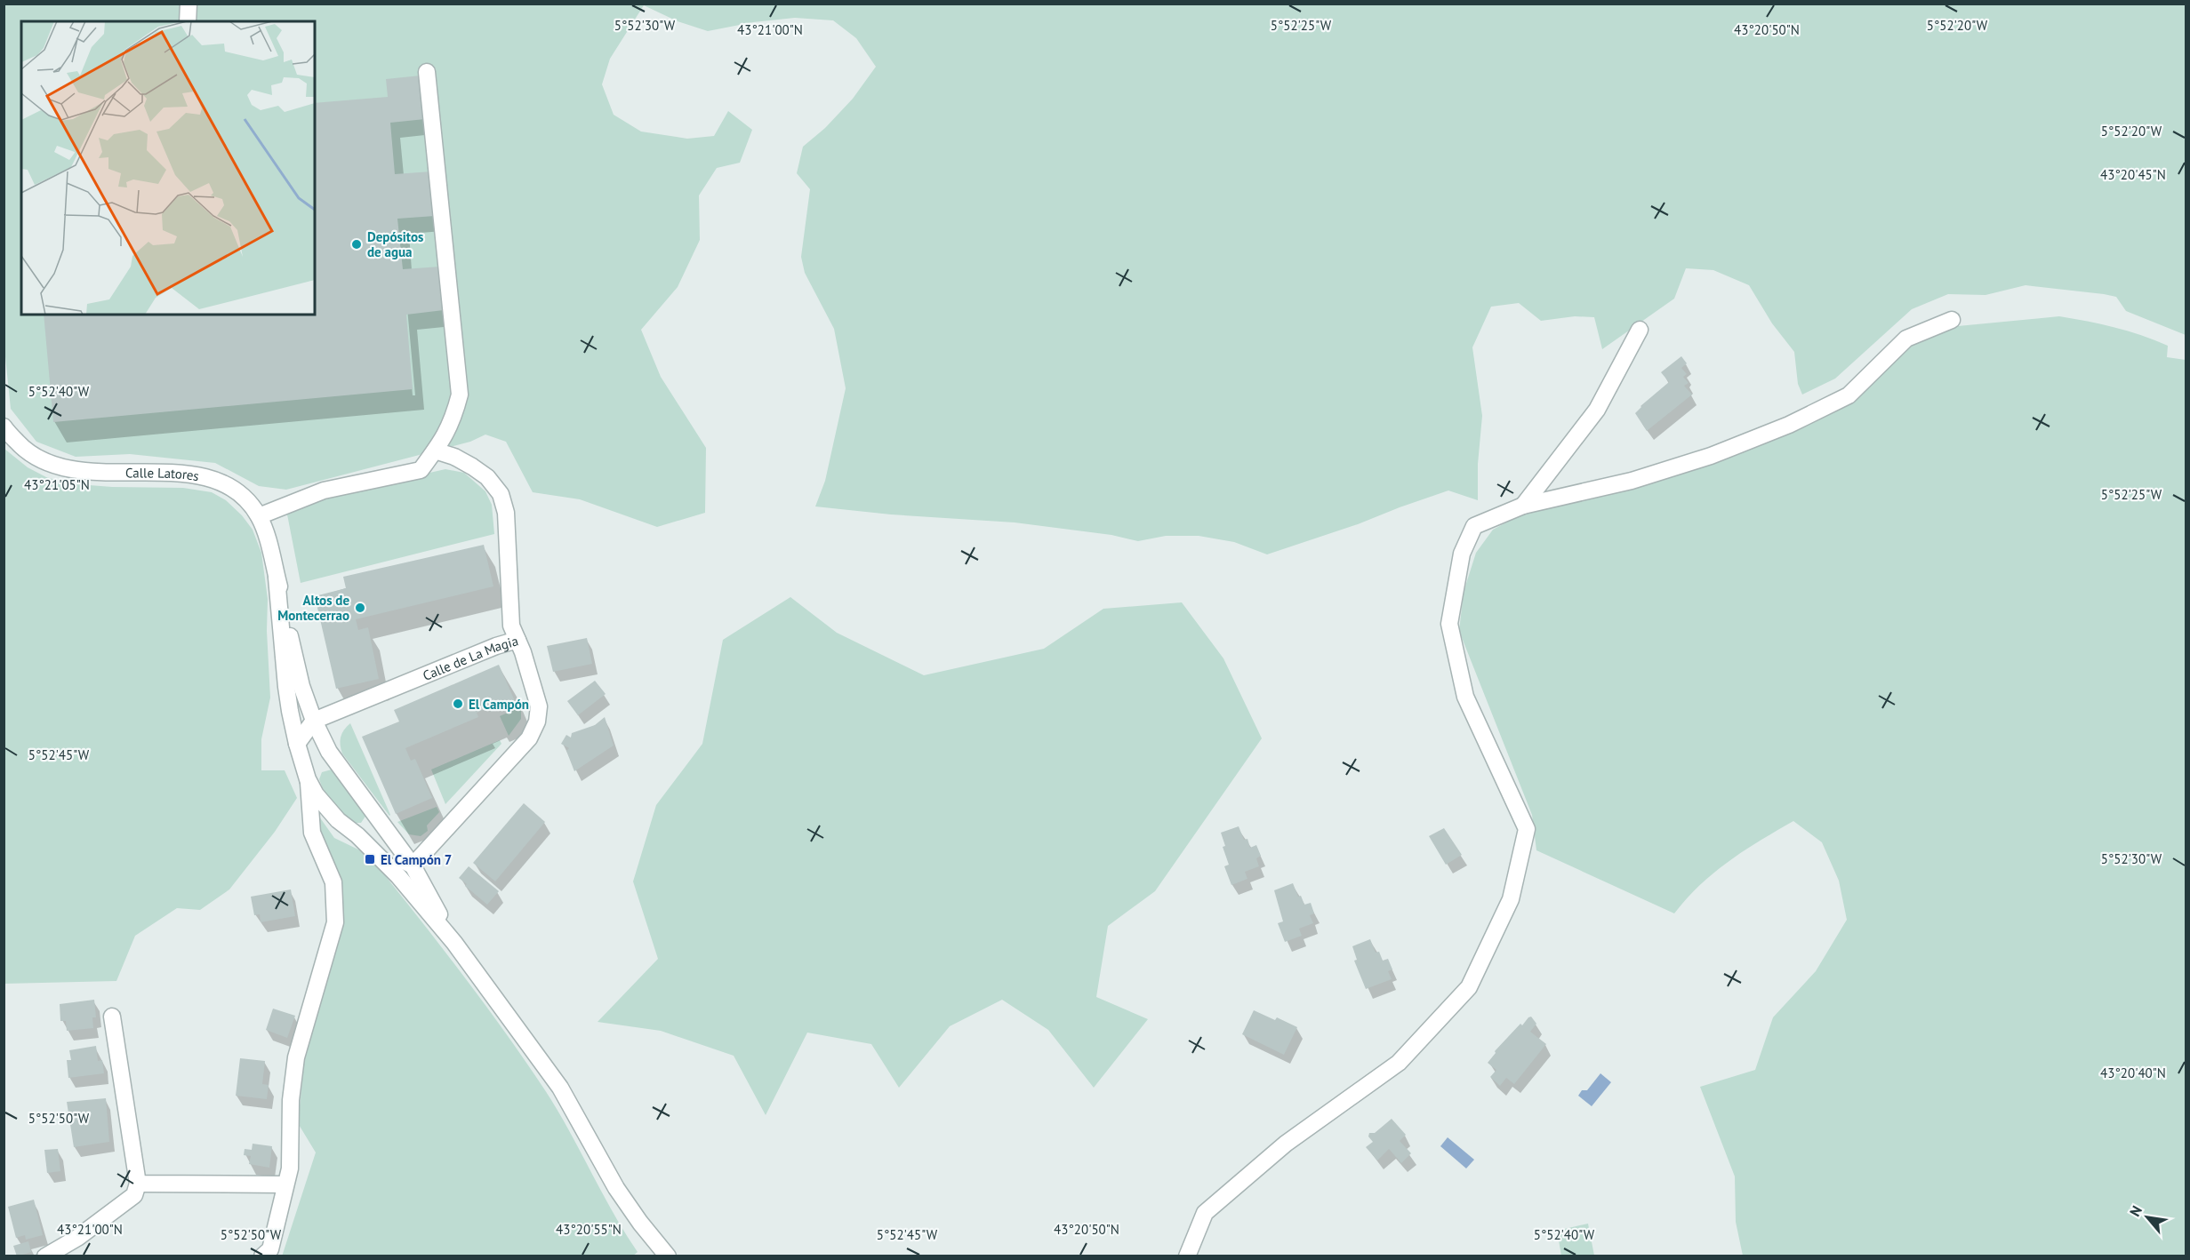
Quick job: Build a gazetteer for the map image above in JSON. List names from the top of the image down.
{
  "streets": {
    "street": ["Calle Latores", "Calle de La Magia"]
  },
  "places": {
    "other": ["Depósitos de agua", "Altos de Montecerrao", "El Campón"],
    "transit": ["El Campón 7"]
  },
  "north": "top left",
  "coordinates": [
    "5°52'30\"W",
    "5°52'25\"W",
    "5°52'20\"W",
    "43°21'00\"N",
    "43°20'50\"N",
    "43°20'45\"N",
    "5°52'40\"W",
    "43°21'05\"N",
    "5°52'45\"W",
    "43°20'40\"N",
    "5°52'50\"W",
    "43°20'55\"N"
  ]
}
